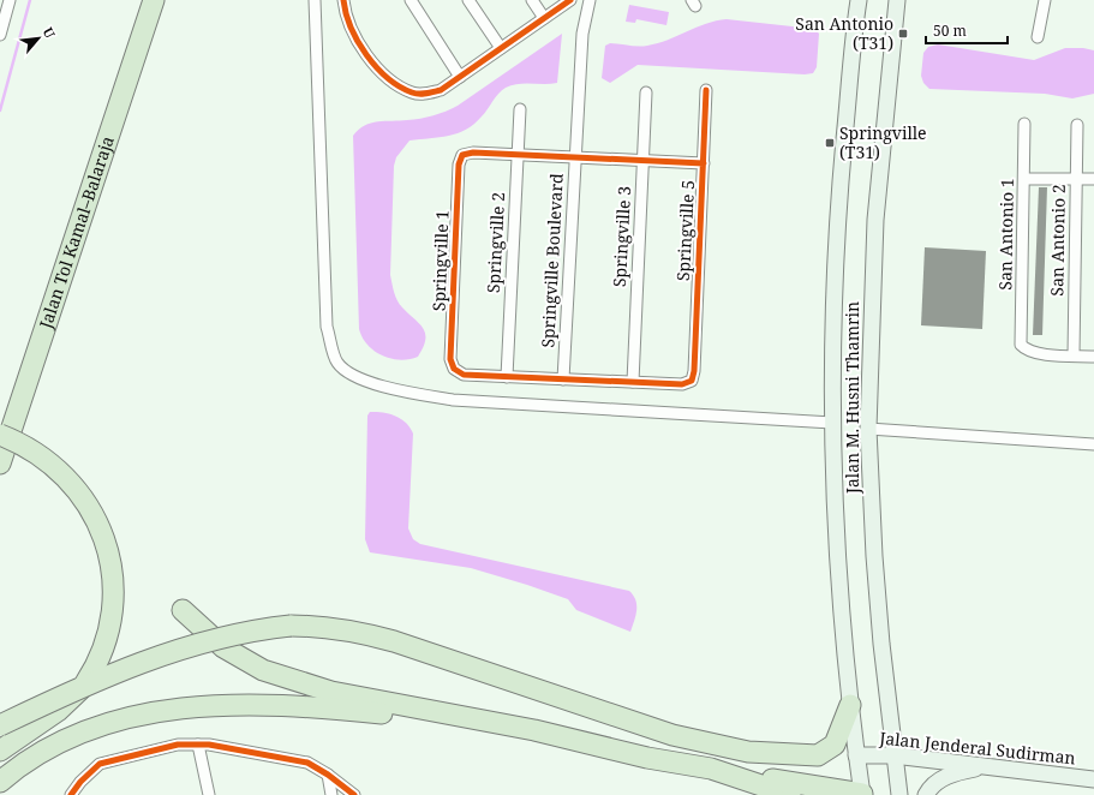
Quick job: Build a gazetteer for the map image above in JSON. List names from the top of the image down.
{
  "streets": {
    "highway": ["Jalan Tol Kamal–Balaraja"],
    "main road": ["Jalan M. Husni Thamrin", "Jalan Jenderal Sudirman"],
    "street": [
      "Springville 5",
      "San Antonio 1",
      "Springville 3",
      "San Antonio 2",
      "Springville 2",
      "Springville 1",
      "Springville Boulevard"
    ]
  },
  "crossings": [
    ["Springville 5", "Springville 3"],
    ["San Antonio 1", "San Antonio 2"],
    ["Springville 2", "Springville 1"],
    ["Jalan M. Husni Thamrin", "Jalan Jenderal Sudirman"]
  ],
  "places": {
    "transit": ["San Antonio (T31)", "Springville (T31)"]
  },
  "scale_bar": "50 m",
  "north": "top right"
}
